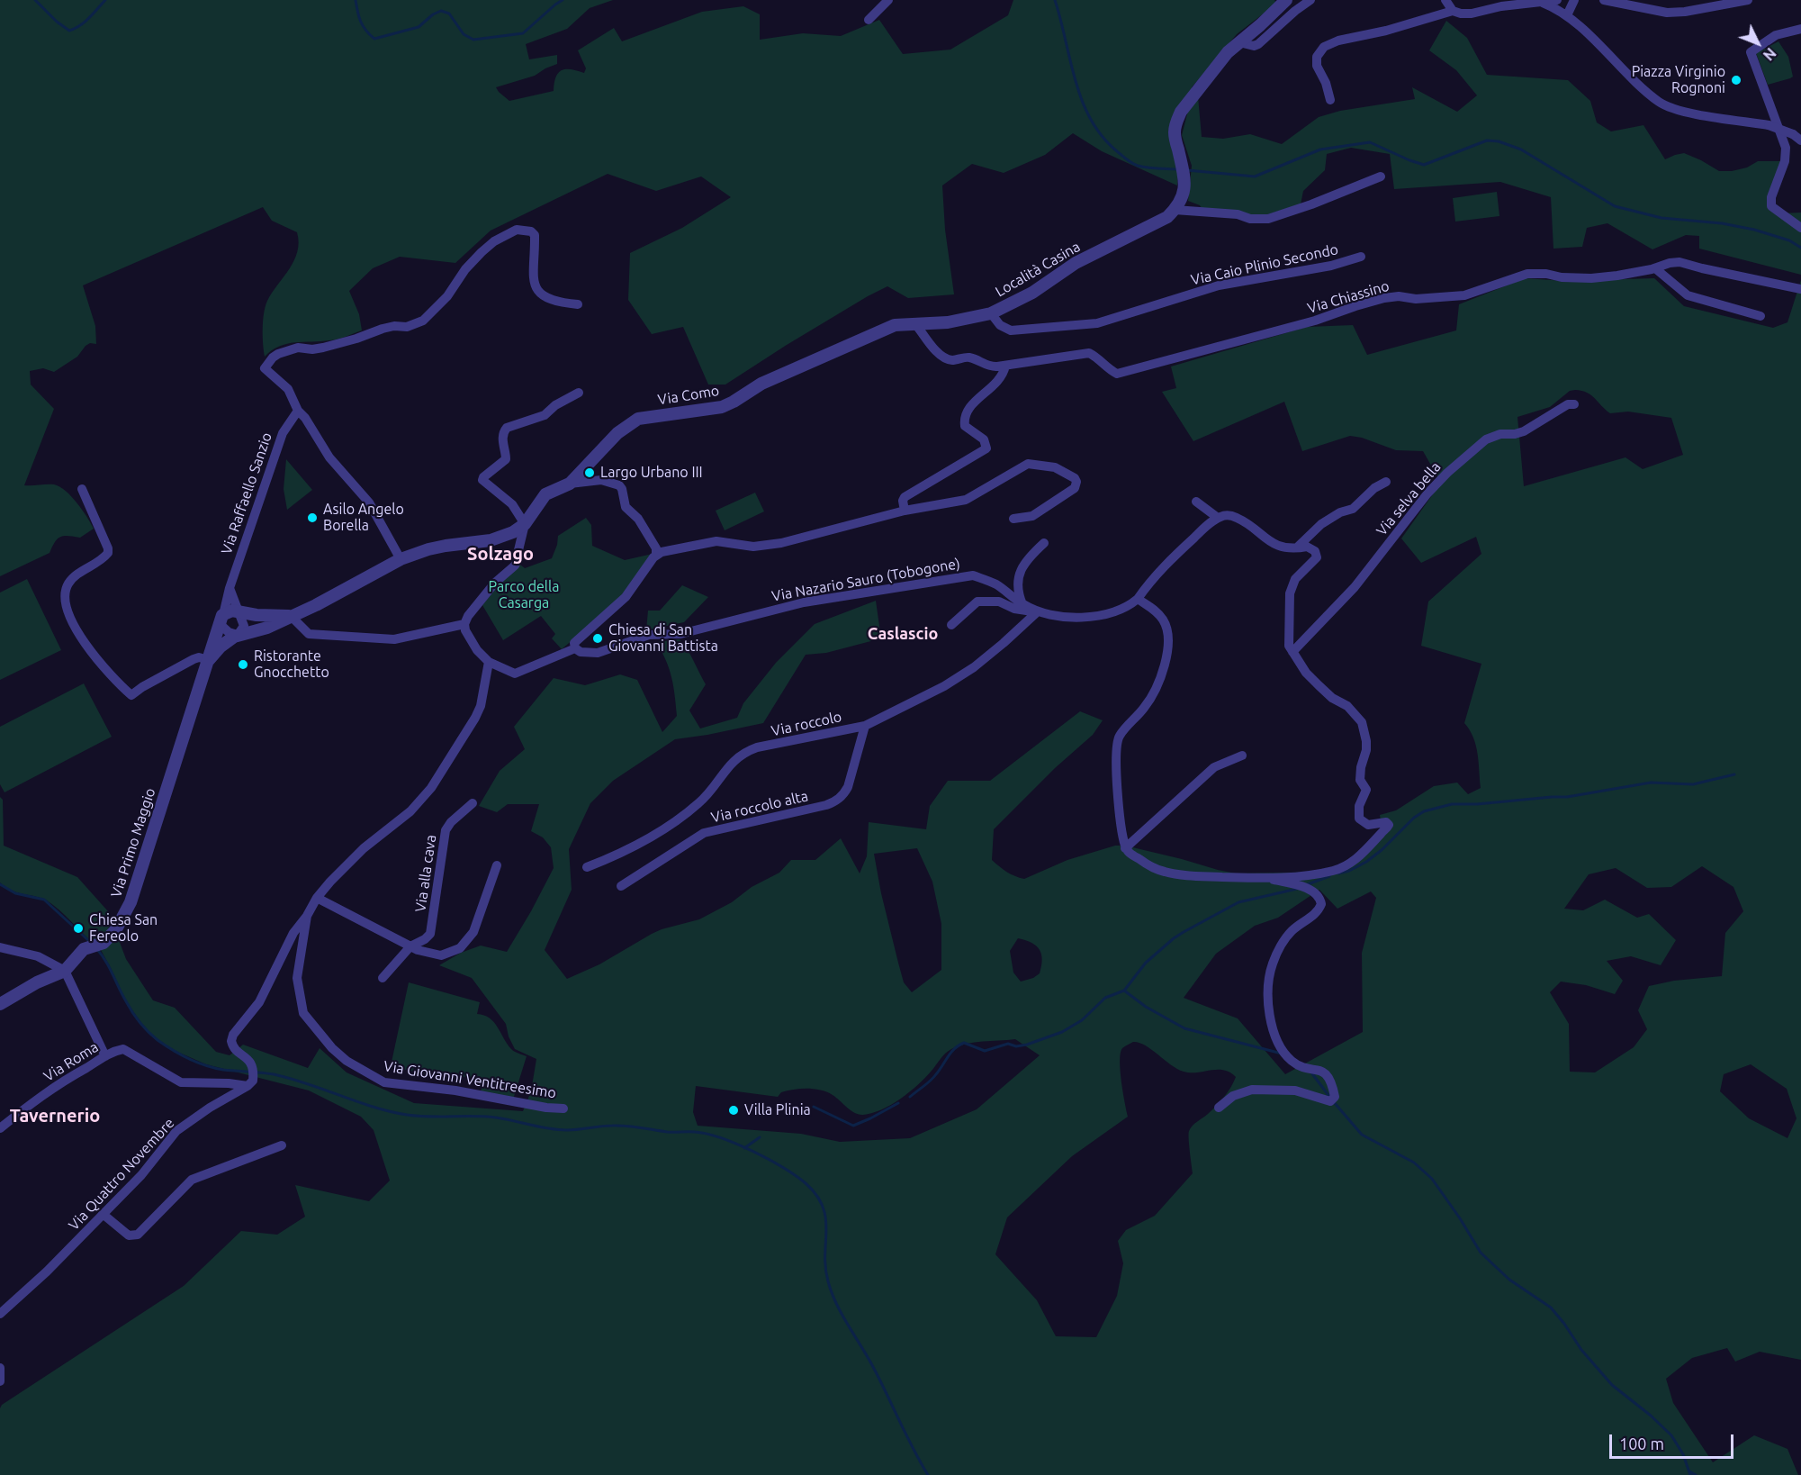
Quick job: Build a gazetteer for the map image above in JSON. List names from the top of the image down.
{
  "streets": {
    "street": [
      "Via Caio Plinio Secondo",
      "Località Casina",
      "Via Chiassino",
      "Via Como",
      "Via Raffaello Sanzio",
      "Via selva bella",
      "Via Nazario Sauro (Tobogone)",
      "Via roccolo",
      "Via roccolo alta",
      "Via Primo Maggio",
      "Via alla cava",
      "Via Roma",
      "Via Giovanni Ventitreesimo",
      "Via Quattro Novembre"
    ]
  },
  "crossings": [
    ["Via Caio Plinio Secondo", "Località Casina"],
    ["Località Casina", "Via Como"],
    ["Via Raffaello Sanzio", "Via Primo Maggio"],
    ["Via Nazario Sauro (Tobogone)", "Via roccolo"],
    ["Via roccolo", "Via roccolo alta"],
    ["Via Roma", "Via Quattro Novembre"]
  ],
  "districts": ["Solzago", "Caslascio", "Tavernerio"],
  "parks": ["Parco della Casarga"],
  "places": [
    "Piazza Virginio Rognoni",
    "Largo Urbano III",
    "Asilo Angelo Borella",
    "Chiesa di San Giovanni Battista",
    "Ristorante Gnocchetto",
    "Chiesa San Fereolo",
    "Villa Plinia"
  ],
  "scale_bar": "100 m",
  "north": "bottom right"
}
